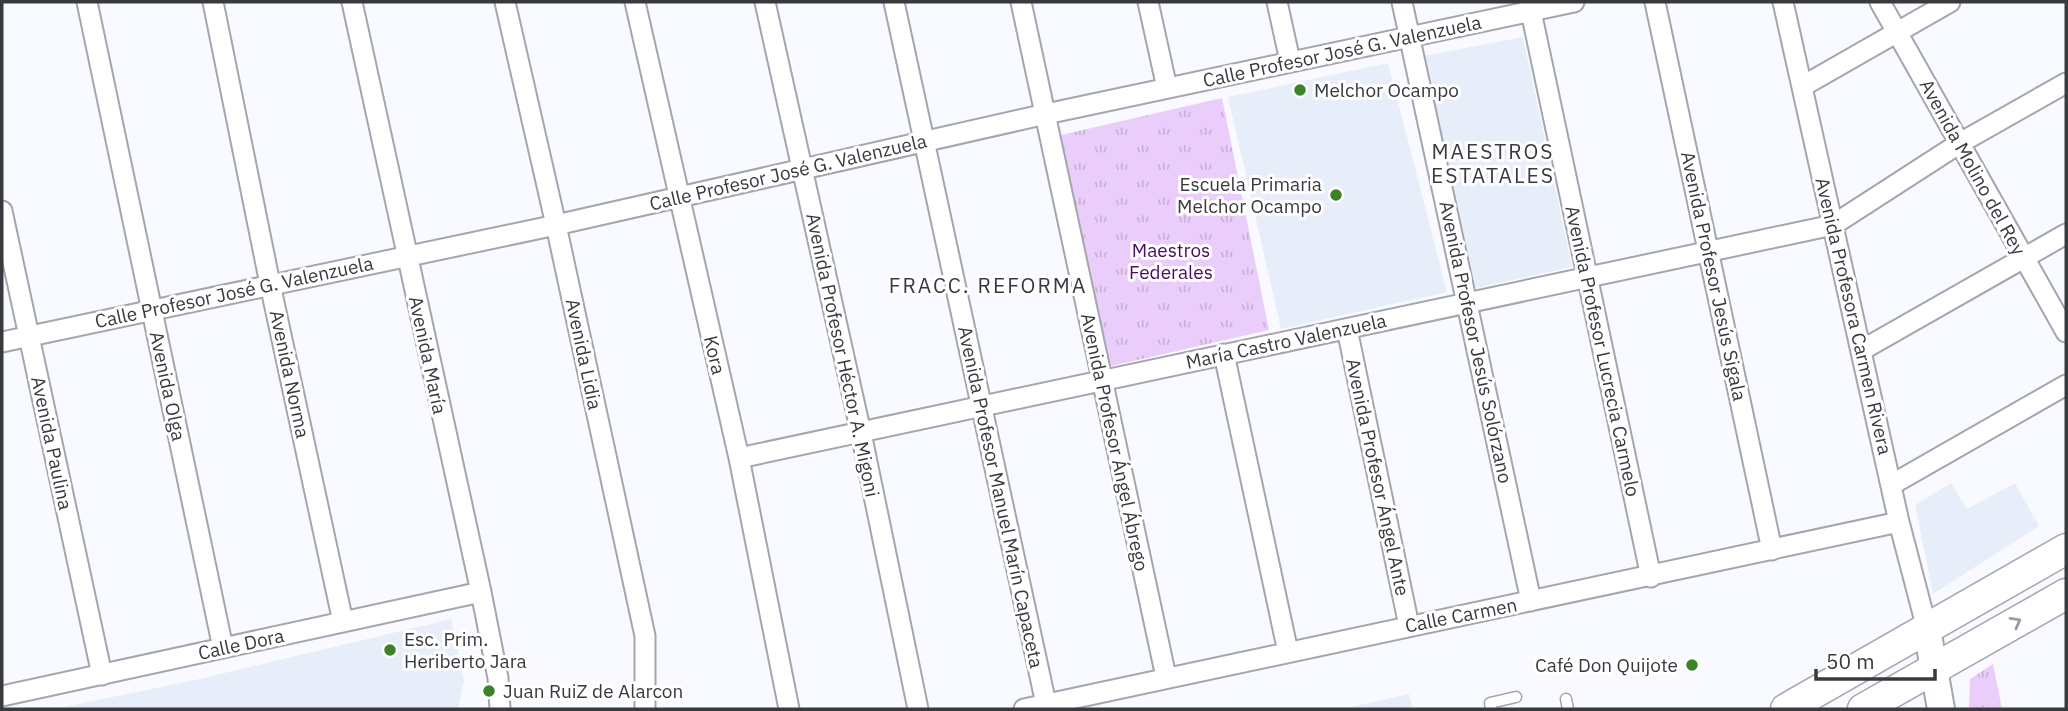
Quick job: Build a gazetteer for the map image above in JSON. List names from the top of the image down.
{
  "streets": {
    "street": [
      "Calle Profesor José G. Valenzuela",
      "Avenida Molino del Rey",
      "Avenida Profesor Jesús Sigala",
      "Avenida Profesora Carmen Rivera",
      "María Castro Valenzuela",
      "Avenida Profesor Jesús Solórzano",
      "Avenida Profesor Lucrecia Carmelo",
      "Avenida Lidia",
      "Avenida María",
      "Kora",
      "Avenida Profesor Héctor A. Migoni",
      "Avenida Norma",
      "Avenida Olga",
      "Avenida Profesor Ángel Ábrego",
      "Avenida Paulina",
      "Avenida Profesor Ángel Ante",
      "Avenida Profesor Manuel Marín Capaceta",
      "Calle Carmen",
      "Calle Dora"
    ]
  },
  "crossings": [
    ["Calle Profesor José G. Valenzuela", "Avenida Profesor Jesús Solórzano"],
    ["Calle Profesor José G. Valenzuela", "Avenida Profesor Lucrecia Carmelo"],
    ["Calle Profesor José G. Valenzuela", "Avenida Lidia"],
    ["Calle Profesor José G. Valenzuela", "Avenida María"],
    ["Calle Profesor José G. Valenzuela", "Kora"],
    ["Calle Profesor José G. Valenzuela", "Avenida Profesor Héctor A. Migoni"],
    ["Calle Profesor José G. Valenzuela", "Avenida Norma"],
    ["Calle Profesor José G. Valenzuela", "Avenida Olga"],
    ["Calle Profesor José G. Valenzuela", "Avenida Profesor Ángel Ábrego"],
    ["Calle Profesor José G. Valenzuela", "Avenida Paulina"],
    ["Calle Profesor José G. Valenzuela", "Avenida Profesor Manuel Marín Capaceta"],
    ["Avenida Profesor Jesús Sigala", "María Castro Valenzuela"],
    ["Avenida Profesor Jesús Sigala", "Calle Carmen"],
    ["Avenida Profesora Carmen Rivera", "María Castro Valenzuela"],
    ["Avenida Profesora Carmen Rivera", "Calle Carmen"],
    ["María Castro Valenzuela", "Avenida Profesor Jesús Solórzano"],
    ["María Castro Valenzuela", "Avenida Profesor Lucrecia Carmelo"],
    ["María Castro Valenzuela", "Kora"],
    ["María Castro Valenzuela", "Avenida Profesor Héctor A. Migoni"],
    ["María Castro Valenzuela", "Avenida Profesor Ángel Ábrego"],
    ["María Castro Valenzuela", "Avenida Profesor Ángel Ante"],
    ["María Castro Valenzuela", "Avenida Profesor Manuel Marín Capaceta"],
    ["Avenida Profesor Jesús Solórzano", "Calle Carmen"],
    ["Avenida Profesor Lucrecia Carmelo", "Calle Carmen"],
    ["Avenida María", "Calle Dora"],
    ["Avenida Norma", "Calle Dora"],
    ["Avenida Olga", "Calle Dora"],
    ["Avenida Profesor Ángel Ábrego", "Calle Carmen"],
    ["Avenida Paulina", "Calle Dora"],
    ["Avenida Profesor Ángel Ante", "Calle Carmen"],
    ["Avenida Profesor Manuel Marín Capaceta", "Calle Carmen"]
  ],
  "districts": ["MAESTROS ESTATALES", "FRACC. REFORMA"],
  "parks": ["Maestros Federales"],
  "places": [
    "Melchor Ocampo",
    "Escuela Primaria Melchor Ocampo",
    "Esc. Prim. Heriberto Jara",
    "Café Don Quijote",
    "Juan RuiZ de Alarcon"
  ],
  "scale_bar": "50 m"
}
